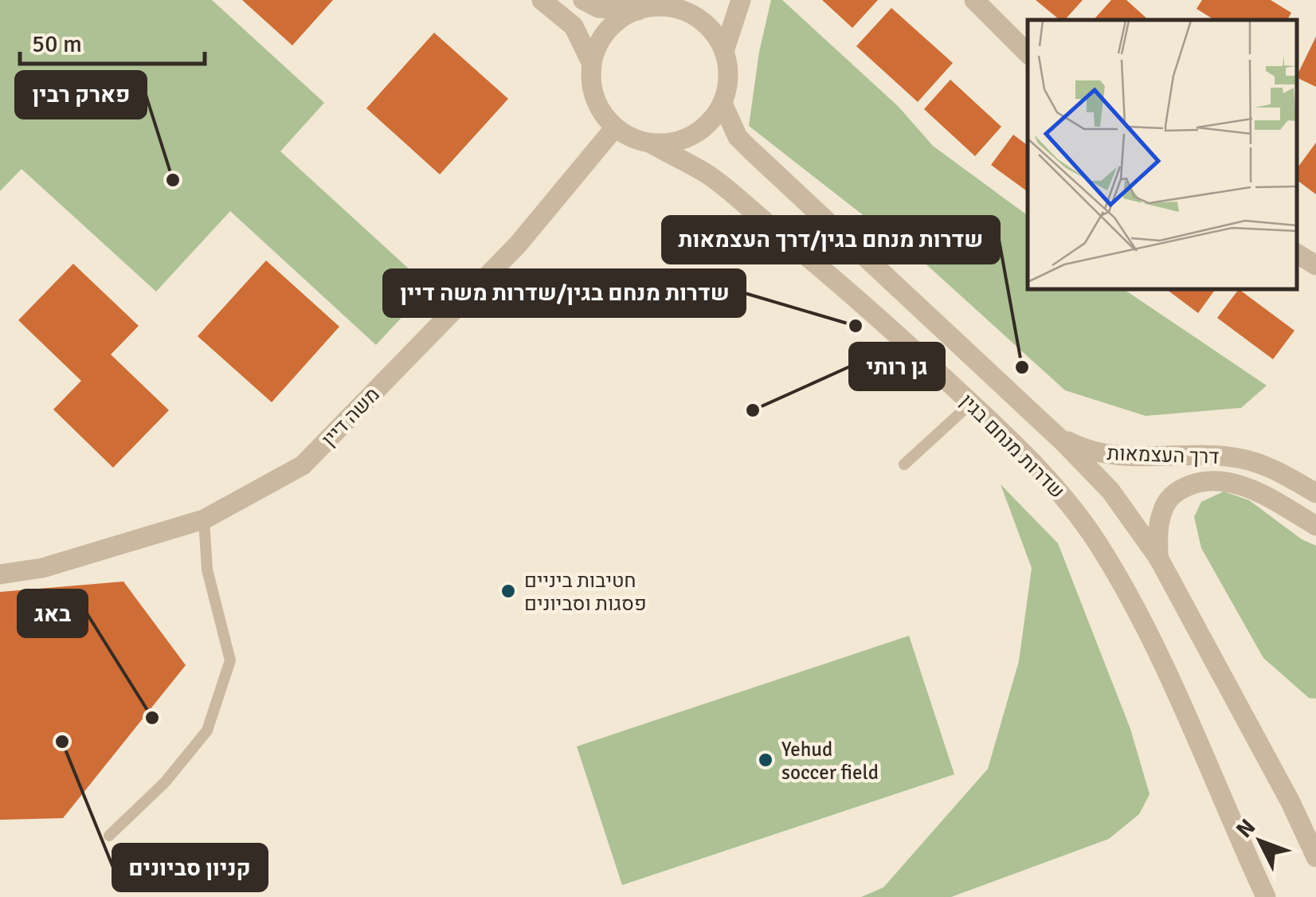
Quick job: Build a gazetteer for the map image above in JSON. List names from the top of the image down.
{
  "streets": {
    "street": ["משה דיין", "שדרות מנחם בגין", "דרך העצמאות"]
  },
  "crossings": [
    ["משה דיין", "שדרות מנחם בגין"],
    ["שדרות מנחם בגין", "דרך העצמאות"]
  ],
  "places": [
    "פארק רבין",
    "שדרות מנחם בגין/שדרות משה דיין",
    "שדרות מנחם בגין/דרך העצמאות",
    "גן רותי",
    "חטיבות ביניים פסגות וסביונים",
    "באג",
    "קניון סביונים",
    "Yehud soccer field"
  ],
  "scale_bar": "50 m",
  "north": "top left"
}
